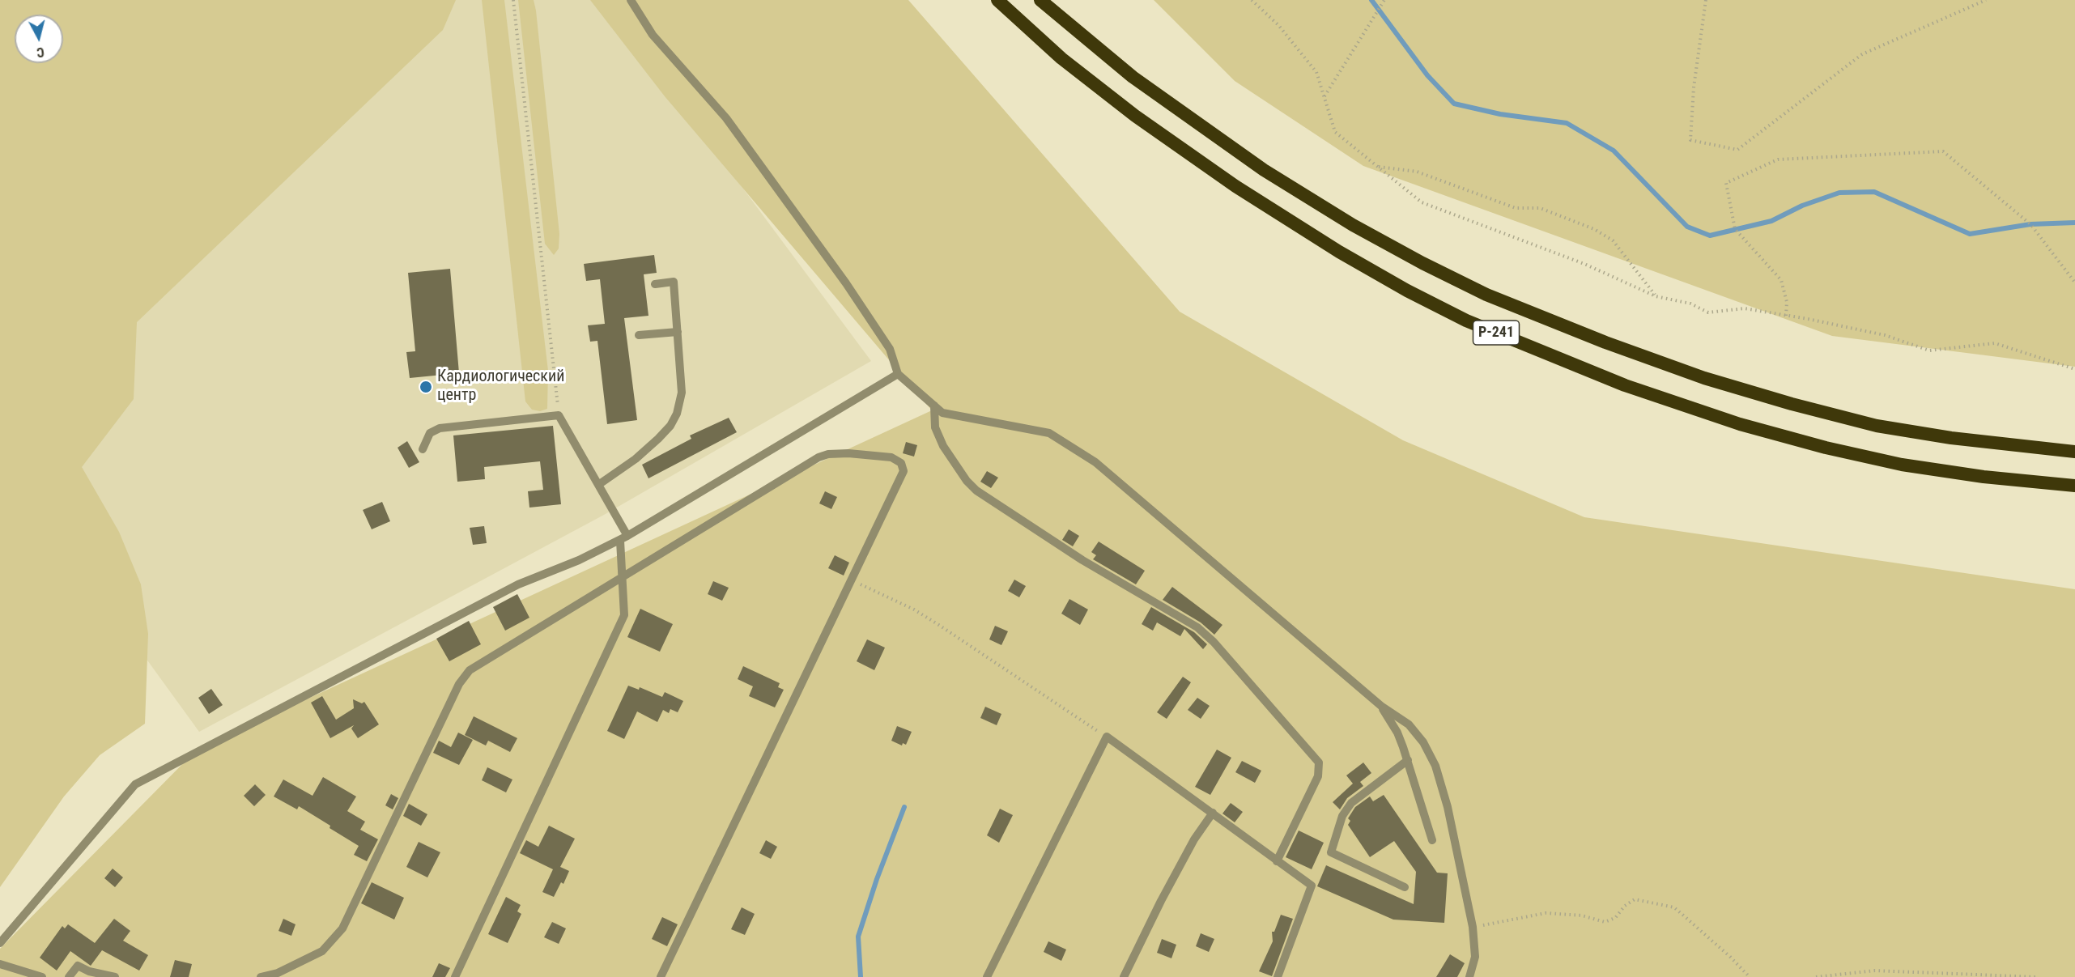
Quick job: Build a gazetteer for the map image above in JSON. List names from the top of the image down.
{
  "streets": {
    "highway": ["Р-241"]
  },
  "places": ["Кардиологический центр"],
  "north": "bottom"
}
